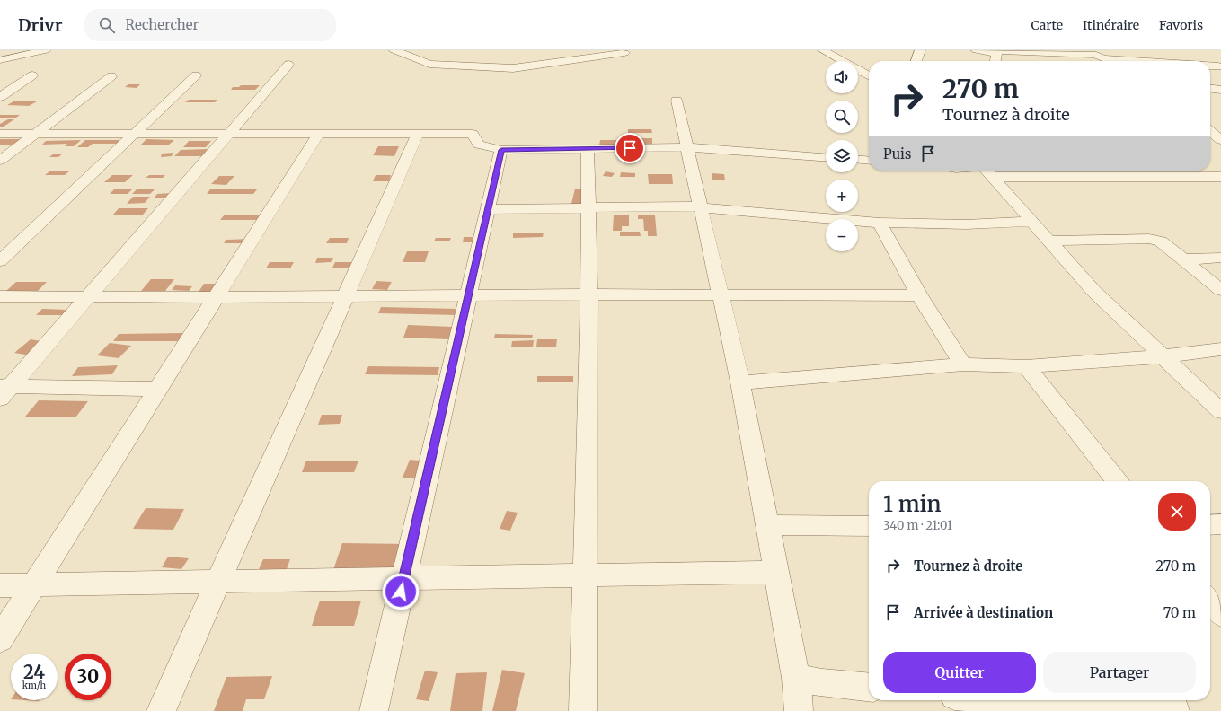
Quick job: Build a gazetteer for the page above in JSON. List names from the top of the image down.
{
  "page": {
    "header": "Drivr",
    "search": "Rechercher",
    "nav": ["Carte", "Itinéraire", "Favoris"],
    "map_buttons": ["+", "−"],
    "turn": ["270 m", "Tournez à droite"],
    "then": "Puis",
    "heading": ["1 min", "340 m · 21:01"],
    "list": [
      {
        "name": "Tournez à droite",
        "value": "270 m"
      },
      {
        "name": "Arrivée à destination",
        "value": "70 m"
      }
    ],
    "buttons": ["Quitter", "Partager"],
    "speed": "24 km/h",
    "limit": "30"
  }
}
